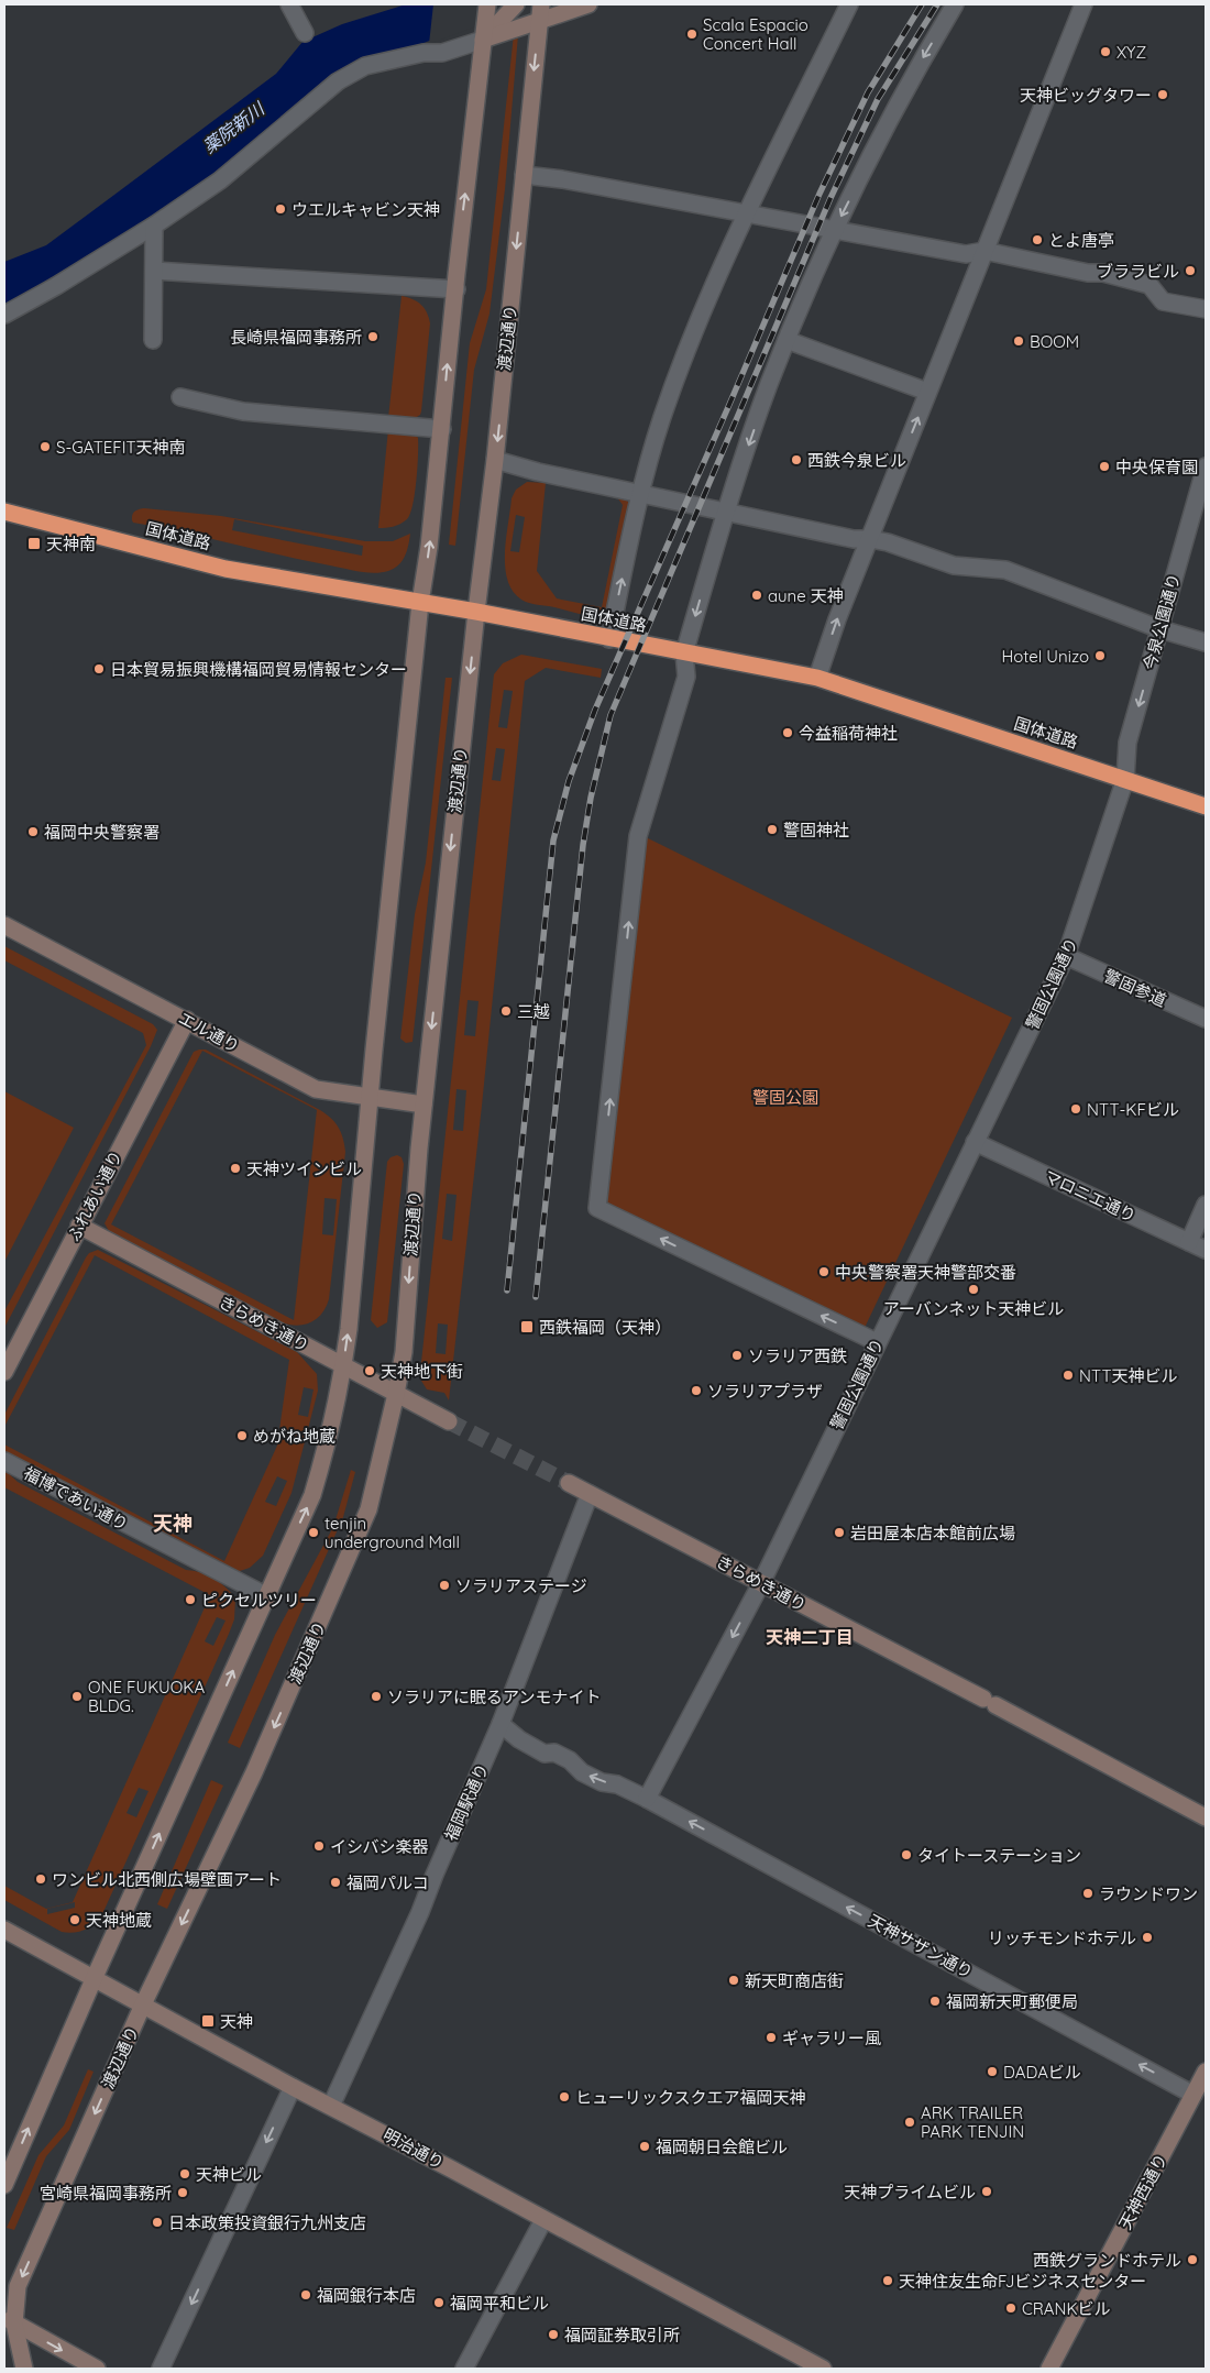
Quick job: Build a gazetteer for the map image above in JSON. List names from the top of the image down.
{
  "streets": {
    "highway": ["国体道路"],
    "main road": [
      "渡辺通り",
      "エル通り",
      "ふれあい通り",
      "きらめき通り",
      "明治通り",
      "天神西通り"
    ],
    "street": [
      "今泉公園通り",
      "警固公園通り",
      "警固参道",
      "マロニエ通り",
      "福博であい通り",
      "福岡駅通り",
      "天神サザン通り"
    ]
  },
  "crossings": [
    ["渡辺通り", "国体道路"],
    ["渡辺通り", "エル通り"],
    ["渡辺通り", "きらめき通り"],
    ["渡辺通り", "明治通り"],
    ["国体道路", "今泉公園通り"],
    ["国体道路", "警固公園通り"],
    ["今泉公園通り", "警固公園通り"],
    ["警固公園通り", "警固参道"],
    ["警固公園通り", "マロニエ通り"],
    ["警固公園通り", "きらめき通り"],
    ["警固公園通り", "天神サザン通り"],
    ["エル通り", "ふれあい通り"],
    ["ふれあい通り", "きらめき通り"],
    ["きらめき通り", "福岡駅通り"],
    ["福岡駅通り", "天神サザン通り"],
    ["福岡駅通り", "明治通り"],
    ["天神サザン通り", "天神西通り"]
  ],
  "one_way": ["今泉公園通り", "天神サザン通り"],
  "districts": ["天神", "天神二丁目"],
  "water": ["薬院新川"],
  "parks": ["警固公園"],
  "places": {
    "other": [
      "Scala Espacio Concert Hall",
      "XYZ",
      "天神ビッグタワー",
      "ウエルキャビン天神",
      "とよ唐亭",
      "ブララビル",
      "長崎県福岡事務所",
      "BOOM",
      "S-GATEFIT天神南",
      "西鉄今泉ビル",
      "中央保育園",
      "aune 天神",
      "Hotel Unizo",
      "日本貿易振興機構福岡貿易情報センター",
      "今益稲荷神社",
      "警固神社",
      "福岡中央警察署",
      "三越",
      "NTT-KFビル",
      "天神ツインビル",
      "中央警察署天神警部交番",
      "アーバンネット天神ビル",
      "ソラリア西鉄",
      "天神地下街",
      "NTT天神ビル",
      "ソラリアプラザ",
      "めがね地蔵",
      "tenjin underground Mall",
      "岩田屋本店本館前広場",
      "ソラリアステージ",
      "ピクセルツリー",
      "ONE FUKUOKA BLDG.",
      "ソラリアに眠るアンモナイト",
      "イシバシ楽器",
      "タイトーステーション",
      "ワンビル北西側広場壁画アート",
      "福岡パルコ",
      "ラウンドワン",
      "天神地蔵",
      "リッチモンドホテル",
      "新天町商店街",
      "福岡新天町郵便局",
      "ギャラリー風",
      "DADAビル",
      "ヒューリックスクエア福岡天神",
      "ARK TRAILER PARK TENJIN",
      "福岡朝日会館ビル",
      "天神ビル",
      "天神プライムビル",
      "宮崎県福岡事務所",
      "日本政策投資銀行九州支店",
      "西鉄グランドホテル",
      "天神住友生命FJビジネスセンター",
      "福岡銀行本店",
      "福岡平和ビル",
      "CRANKビル",
      "福岡証券取引所"
    ],
    "transit": ["天神南", "西鉄福岡（天神）", "天神"]
  }
}
